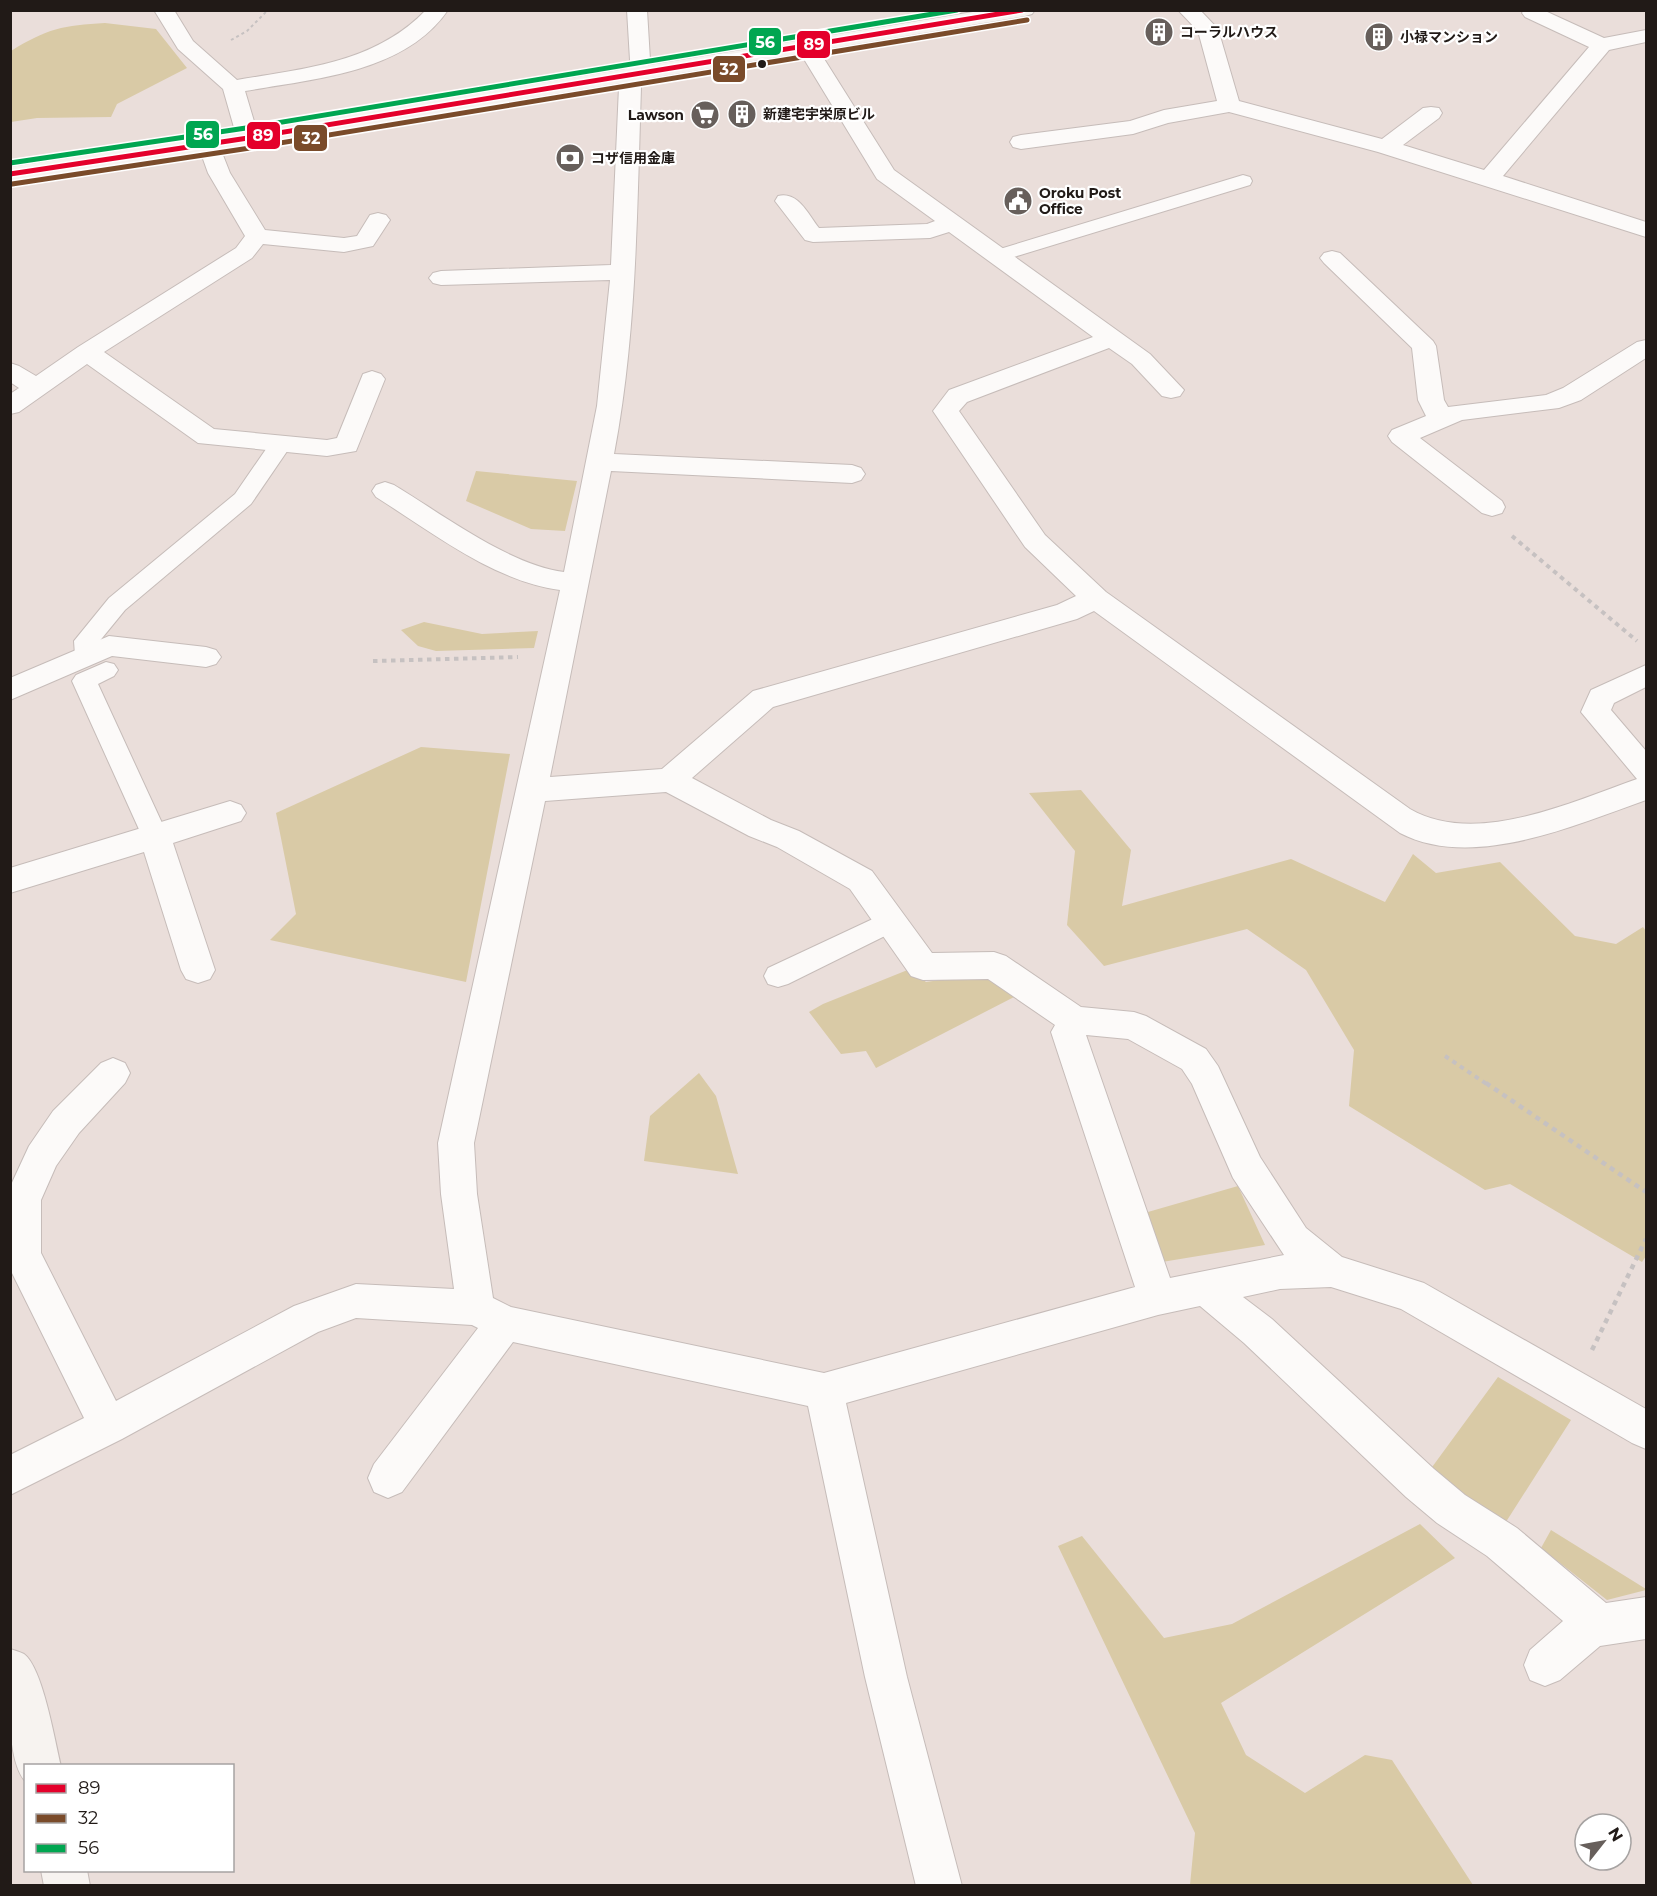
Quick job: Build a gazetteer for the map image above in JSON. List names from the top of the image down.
{
  "places": {
    "building": ["コーラルハウス", "小禄マンション", "新建宅宇栄原ビル"],
    "supermarket": ["Lawson"],
    "bank": ["コザ信用金庫"],
    "public building": ["Oroku Post Office"]
  },
  "lines": ["transit line 89", "transit line 56", "transit line 32"],
  "legend": ["89", "32", "56"],
  "north": "top right"
}
